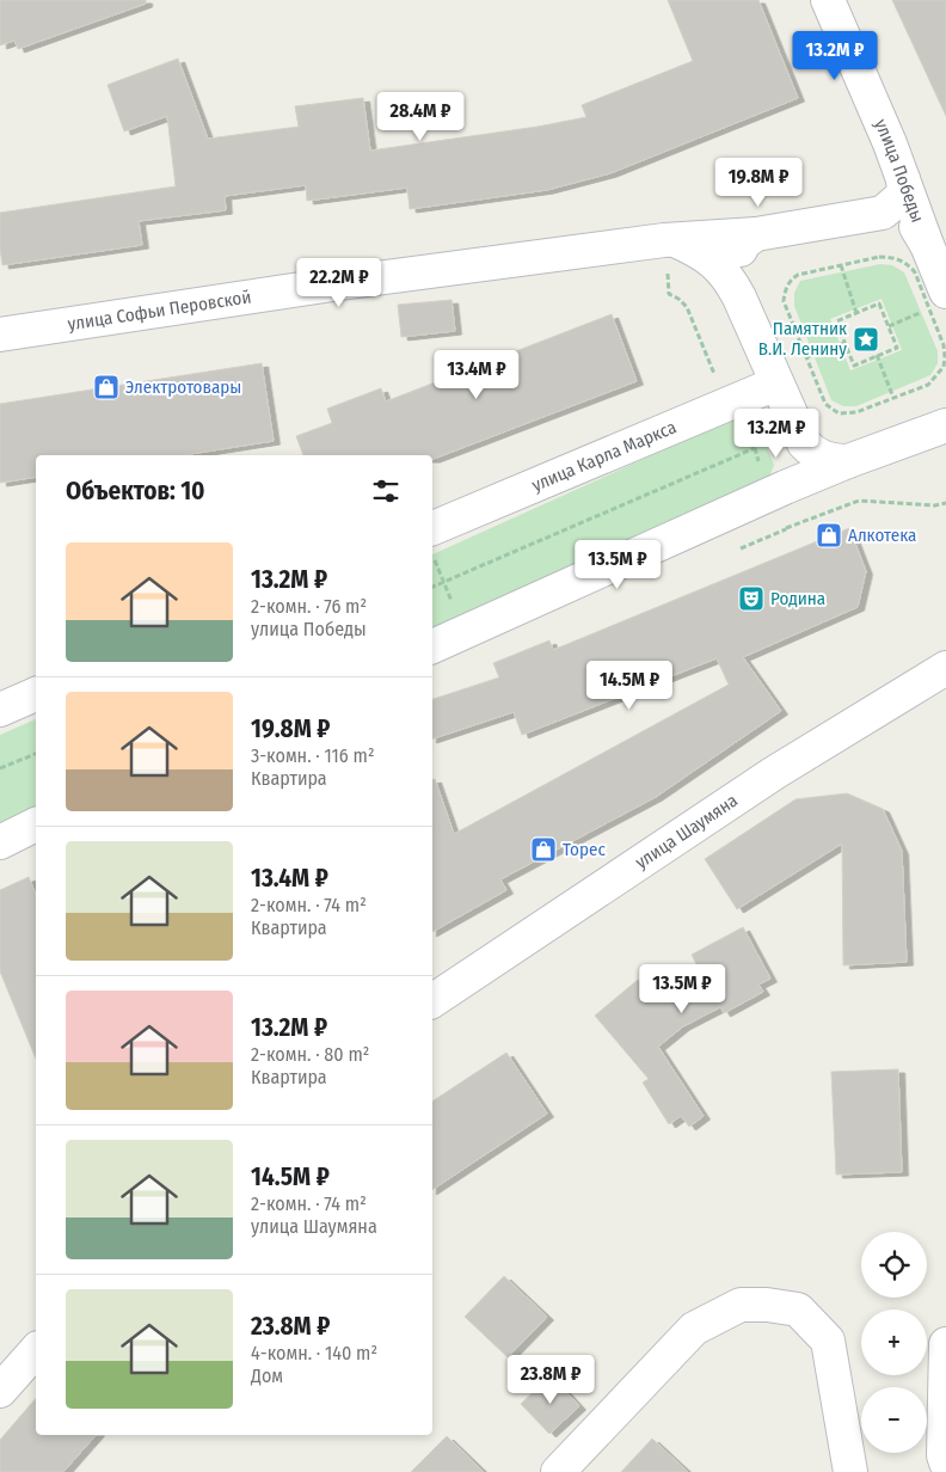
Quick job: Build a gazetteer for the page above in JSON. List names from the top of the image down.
{
  "streets": {
    "street": [
      "улица Победы",
      "улица Софьи Перовской",
      "улица Карла Маркса",
      "улица Шаумяна"
    ]
  },
  "places": {
    "place": ["Памятник В.И. Ленину"],
    "shop": ["Электротовары", "Алкотека", "Торес"],
    "theatre": ["Родина"]
  },
  "page": {
    "price": [
      "13.2M ₽",
      "28.4M ₽",
      "19.8M ₽",
      "22.2M ₽",
      "13.4M ₽",
      "13.2M ₽",
      "13.5M ₽",
      "14.5M ₽",
      "13.5M ₽",
      "23.8M ₽"
    ],
    "heading": "Объектов: 10",
    "list": [
      {
        "name": "13.2M ₽",
        "note": "2-комн. · 76 m² · улица Победы"
      },
      {
        "name": "19.8M ₽",
        "note": "3-комн. · 116 m² · Квартира"
      },
      {
        "name": "13.4M ₽",
        "note": "2-комн. · 74 m² · Квартира"
      },
      {
        "name": "13.2M ₽",
        "note": "2-комн. · 80 m² · Квартира"
      },
      {
        "name": "14.5M ₽",
        "note": "2-комн. · 74 m² · улица Шаумяна"
      },
      {
        "name": "23.8M ₽",
        "note": "4-комн. · 140 m² · Дом"
      }
    ],
    "map_buttons": ["+", "−"]
  }
}
